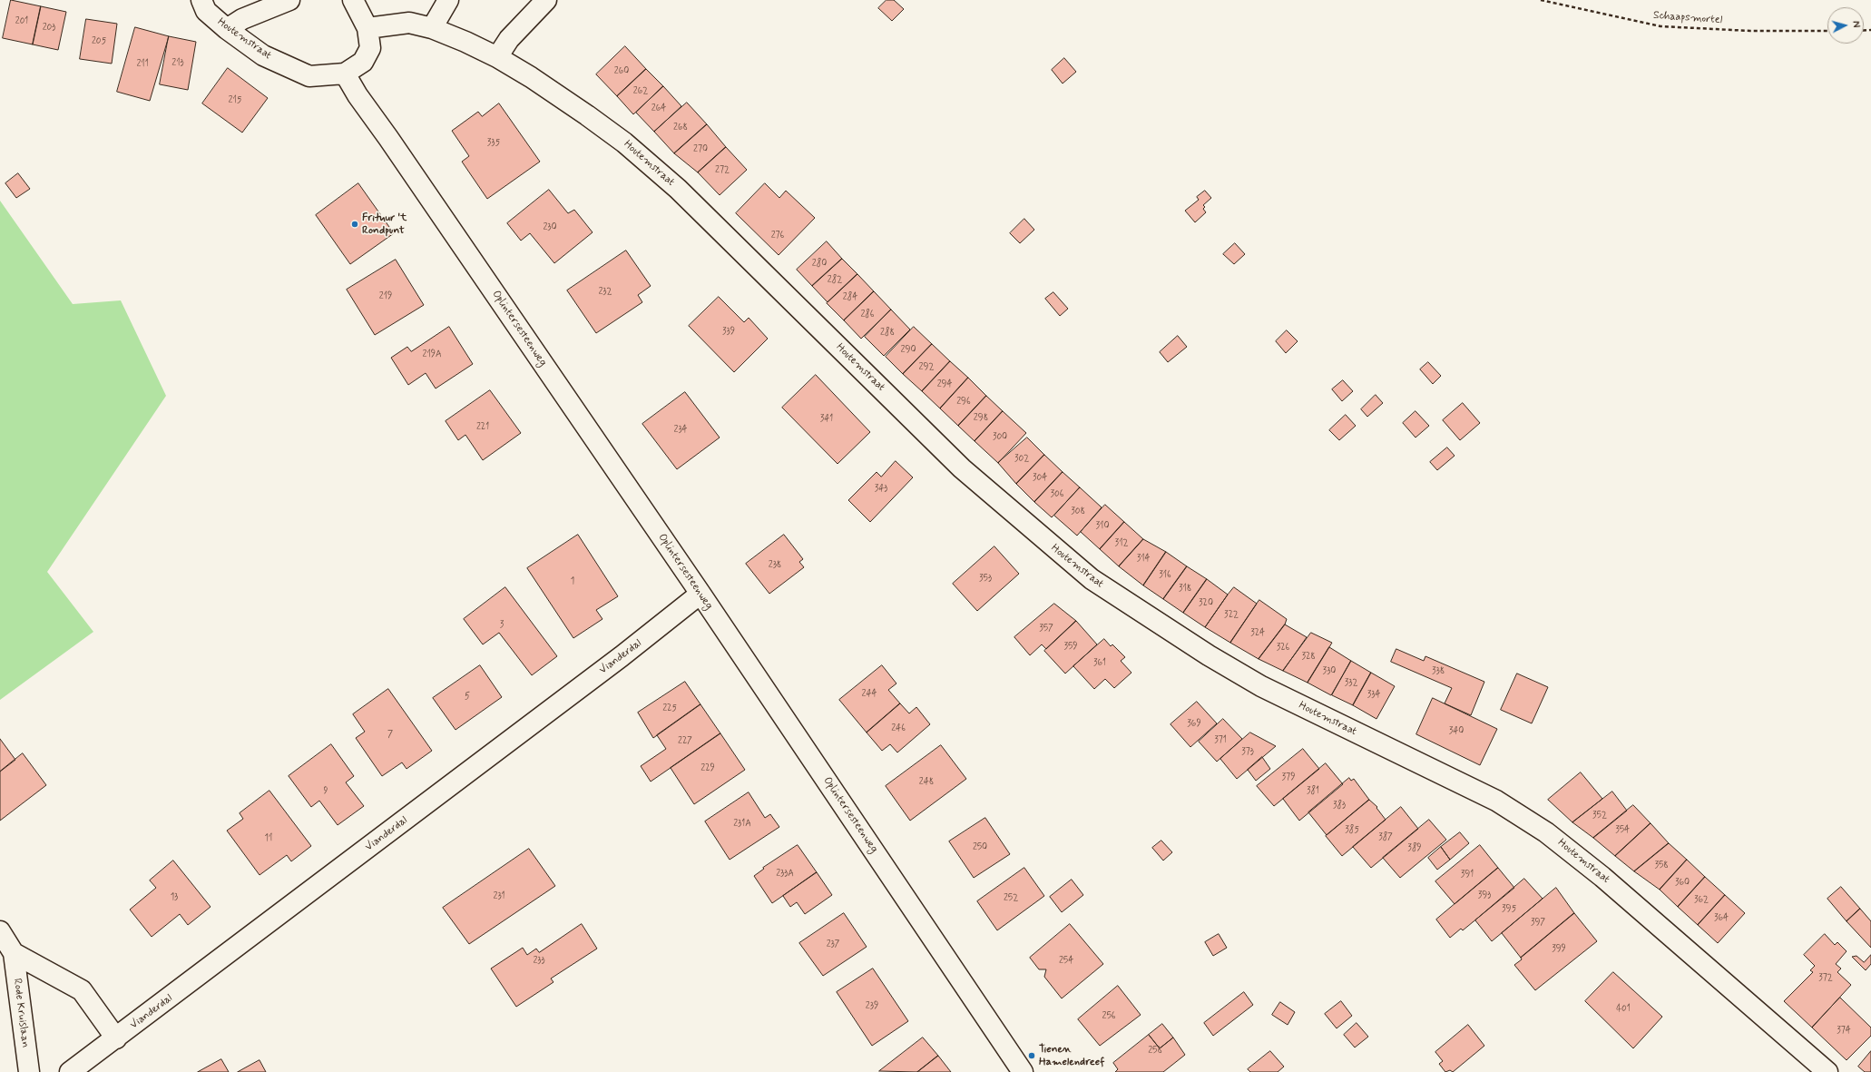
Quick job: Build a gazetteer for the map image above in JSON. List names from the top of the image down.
{
  "streets": {
    "street": [
      "Houtemstraat",
      "Oplintersesteenweg",
      "Vianderdal",
      "Rode Kruislaan"
    ],
    "path": ["Schaapsmortel"]
  },
  "crossings": [
    ["Houtemstraat", "Oplintersesteenweg"],
    ["Oplintersesteenweg", "Vianderdal"],
    ["Vianderdal", "Rode Kruislaan"]
  ],
  "places": ["Frituur 't Rondpunt", "Tienen Hamelendreef"],
  "house_numbers": [
    "201",
    "203",
    "205",
    "213",
    "211",
    "260",
    "262",
    "215",
    "264",
    "268",
    "335",
    "270",
    "272",
    "230",
    "276",
    "280",
    "282",
    "232",
    "219",
    "284",
    "286",
    "339",
    "288",
    "290",
    "219A",
    "292",
    "294",
    "296",
    "298",
    "341",
    "221",
    "234",
    "300",
    "302",
    "304",
    "343",
    "306",
    "308",
    "310",
    "312",
    "314",
    "238",
    "316",
    "353",
    "1",
    "318",
    "320",
    "322",
    "3",
    "357",
    "324",
    "359",
    "326",
    "328",
    "361",
    "330",
    "338",
    "332",
    "244",
    "334",
    "5",
    "225",
    "369",
    "246",
    "340",
    "7",
    "371",
    "227",
    "373",
    "229",
    "379",
    "248",
    "9",
    "381",
    "383",
    "352",
    "231A",
    "385",
    "354",
    "387",
    "11",
    "250",
    "389",
    "358",
    "233A",
    "391",
    "360",
    "393",
    "231",
    "13",
    "252",
    "362",
    "395",
    "364",
    "397",
    "237",
    "399",
    "233",
    "254",
    "372",
    "239",
    "401",
    "256",
    "374",
    "258"
  ],
  "north": "right"
}
